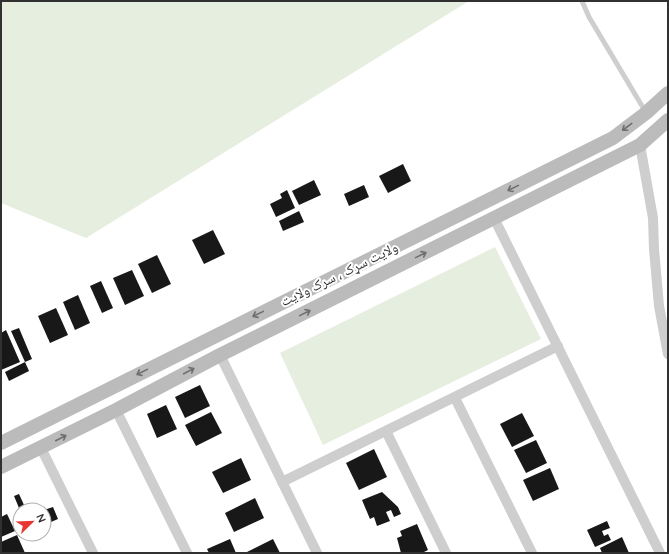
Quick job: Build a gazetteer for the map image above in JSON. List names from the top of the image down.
{
  "streets": {
    "main road": ["ولایت سړک ، سرک ولایت"]
  },
  "north": "top right"
}
